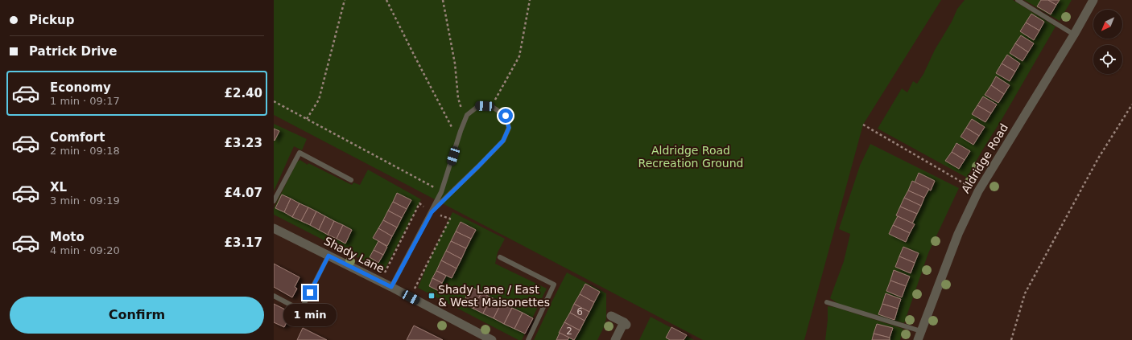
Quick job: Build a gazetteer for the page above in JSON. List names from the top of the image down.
{
  "streets": {
    "street": ["Aldridge Road", "Shady Lane"]
  },
  "parks": ["Aldridge Road Recreation Ground"],
  "places": {
    "transit": ["Shady Lane / East & West Maisonettes"]
  },
  "house_numbers": ["6", "2"],
  "north": "bottom left",
  "page": {
    "banner": ["Pickup", "Patrick Drive"],
    "list": [
      {
        "name": "Economy",
        "note": "1 min · 09:17",
        "value": "£2.40"
      },
      {
        "name": "Comfort",
        "note": "2 min · 09:18",
        "value": "£3.23"
      },
      {
        "name": "XL",
        "note": "3 min · 09:19",
        "value": "£4.07"
      },
      {
        "name": "Moto",
        "note": "4 min · 09:20",
        "value": "£3.17"
      }
    ],
    "buttons": "Confirm",
    "bubble": "1 min"
  }
}
